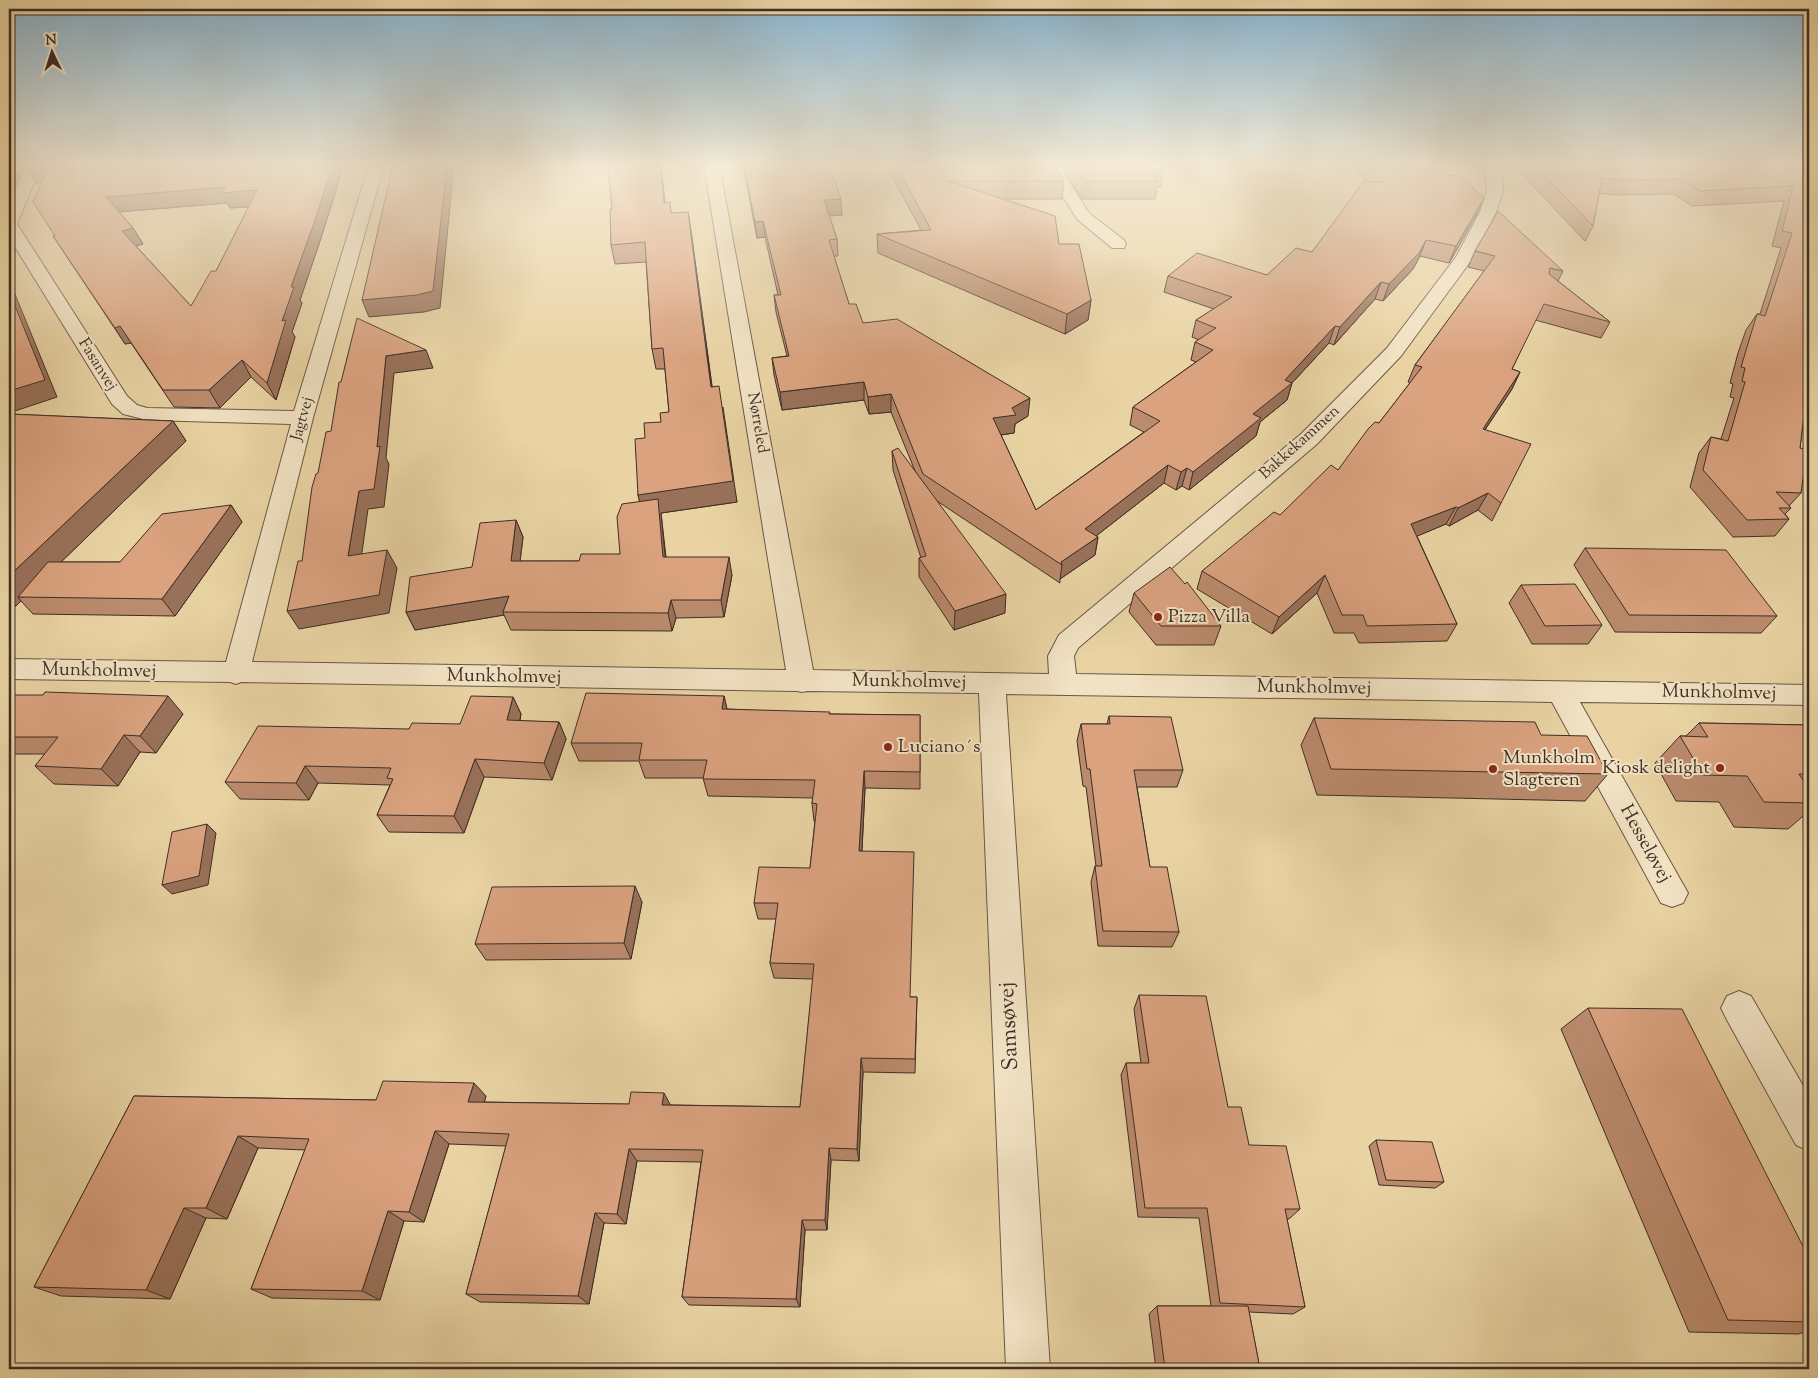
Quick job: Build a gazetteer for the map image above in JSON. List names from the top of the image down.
{
  "streets": {
    "street": [
      "Fasanvej",
      "Jagtvej",
      "Nørreled",
      "Bakkekammen",
      "Munkholmvej",
      "Hesseløvej",
      "Samsøvej"
    ]
  },
  "crossings": [
    ["Fasanvej", "Jagtvej"],
    ["Jagtvej", "Munkholmvej"],
    ["Nørreled", "Munkholmvej"],
    ["Bakkekammen", "Munkholmvej"],
    ["Munkholmvej", "Hesseløvej"],
    ["Munkholmvej", "Samsøvej"]
  ],
  "places": [
    "Pizza Villa",
    "Luciano´s",
    "Kiosk delight",
    "Munkholm Slagteren"
  ],
  "north": "top"
}
